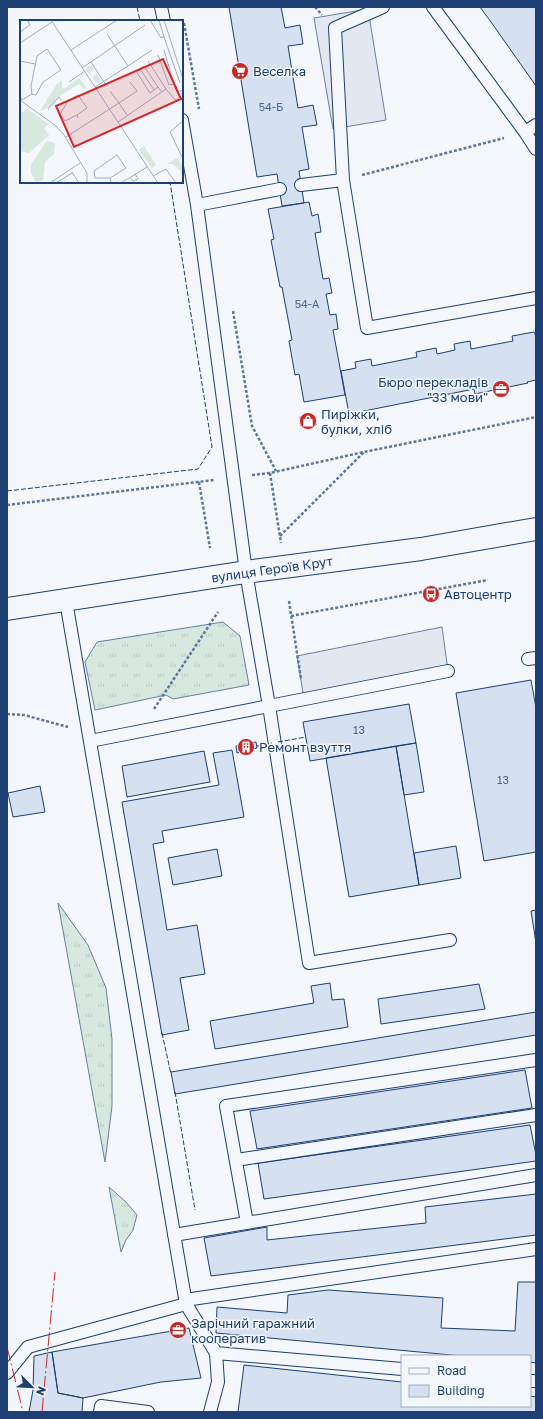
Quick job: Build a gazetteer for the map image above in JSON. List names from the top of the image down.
{
  "streets": {
    "main road": ["вулиця Героїв Крут"]
  },
  "places": {
    "supermarket": ["Веселка"],
    "office": ["Бюро перекладів \"33 мови\"", "Зарічний гаражний кооператив"],
    "shop": ["Пиріжки, булки, хліб"],
    "bus stop": ["Автоцентр"],
    "building": ["Ремонт взуття"]
  },
  "house_numbers": [
    "54-Б",
    "54-А",
    "13",
    "13"
  ],
  "legend": ["Road", "Building"],
  "north": "bottom right"
}
